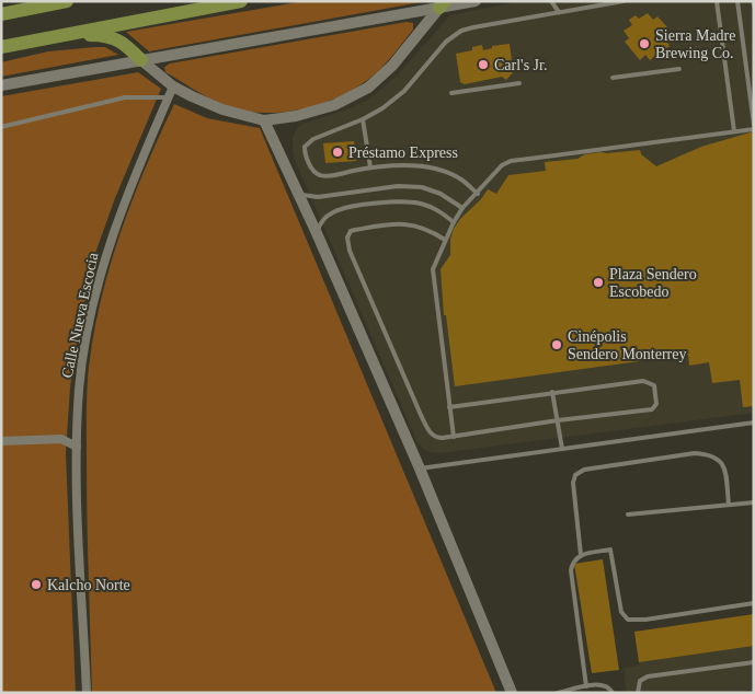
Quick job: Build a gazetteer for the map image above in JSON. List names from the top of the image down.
{
  "streets": {
    "street": ["Calle Nueva Escocia"]
  },
  "places": [
    "Sierra Madre Brewing Co.",
    "Carl's Jr.",
    "Préstamo Express",
    "Plaza Sendero Escobedo",
    "Cinépolis Sendero Monterrey",
    "Kalcho Norte"
  ]
}
